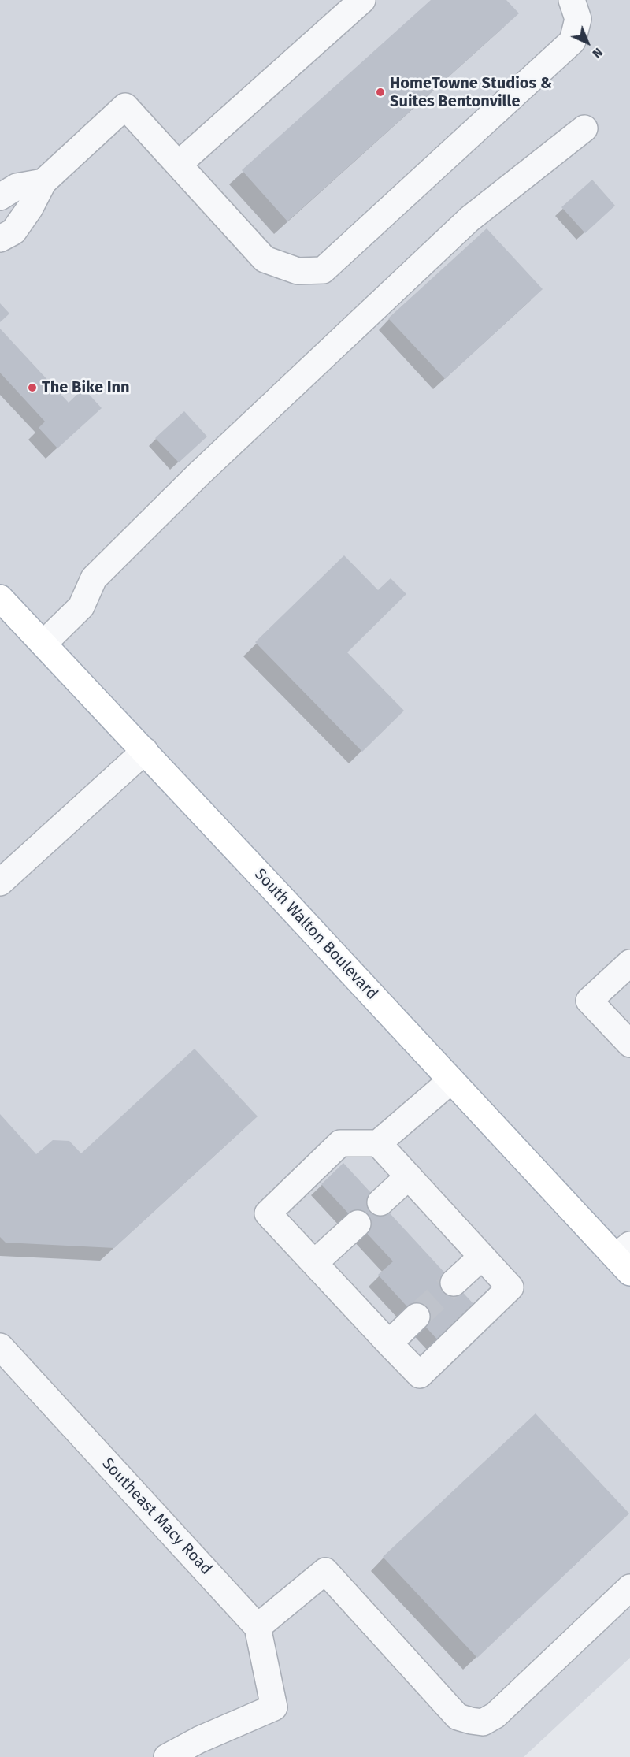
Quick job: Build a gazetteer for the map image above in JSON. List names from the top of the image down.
{
  "streets": {
    "main road": ["South Walton Boulevard"],
    "street": ["Southeast Macy Road"]
  },
  "places": ["HomeTowne Studios & Suites Bentonville", "The Bike Inn"],
  "north": "bottom right"
}
